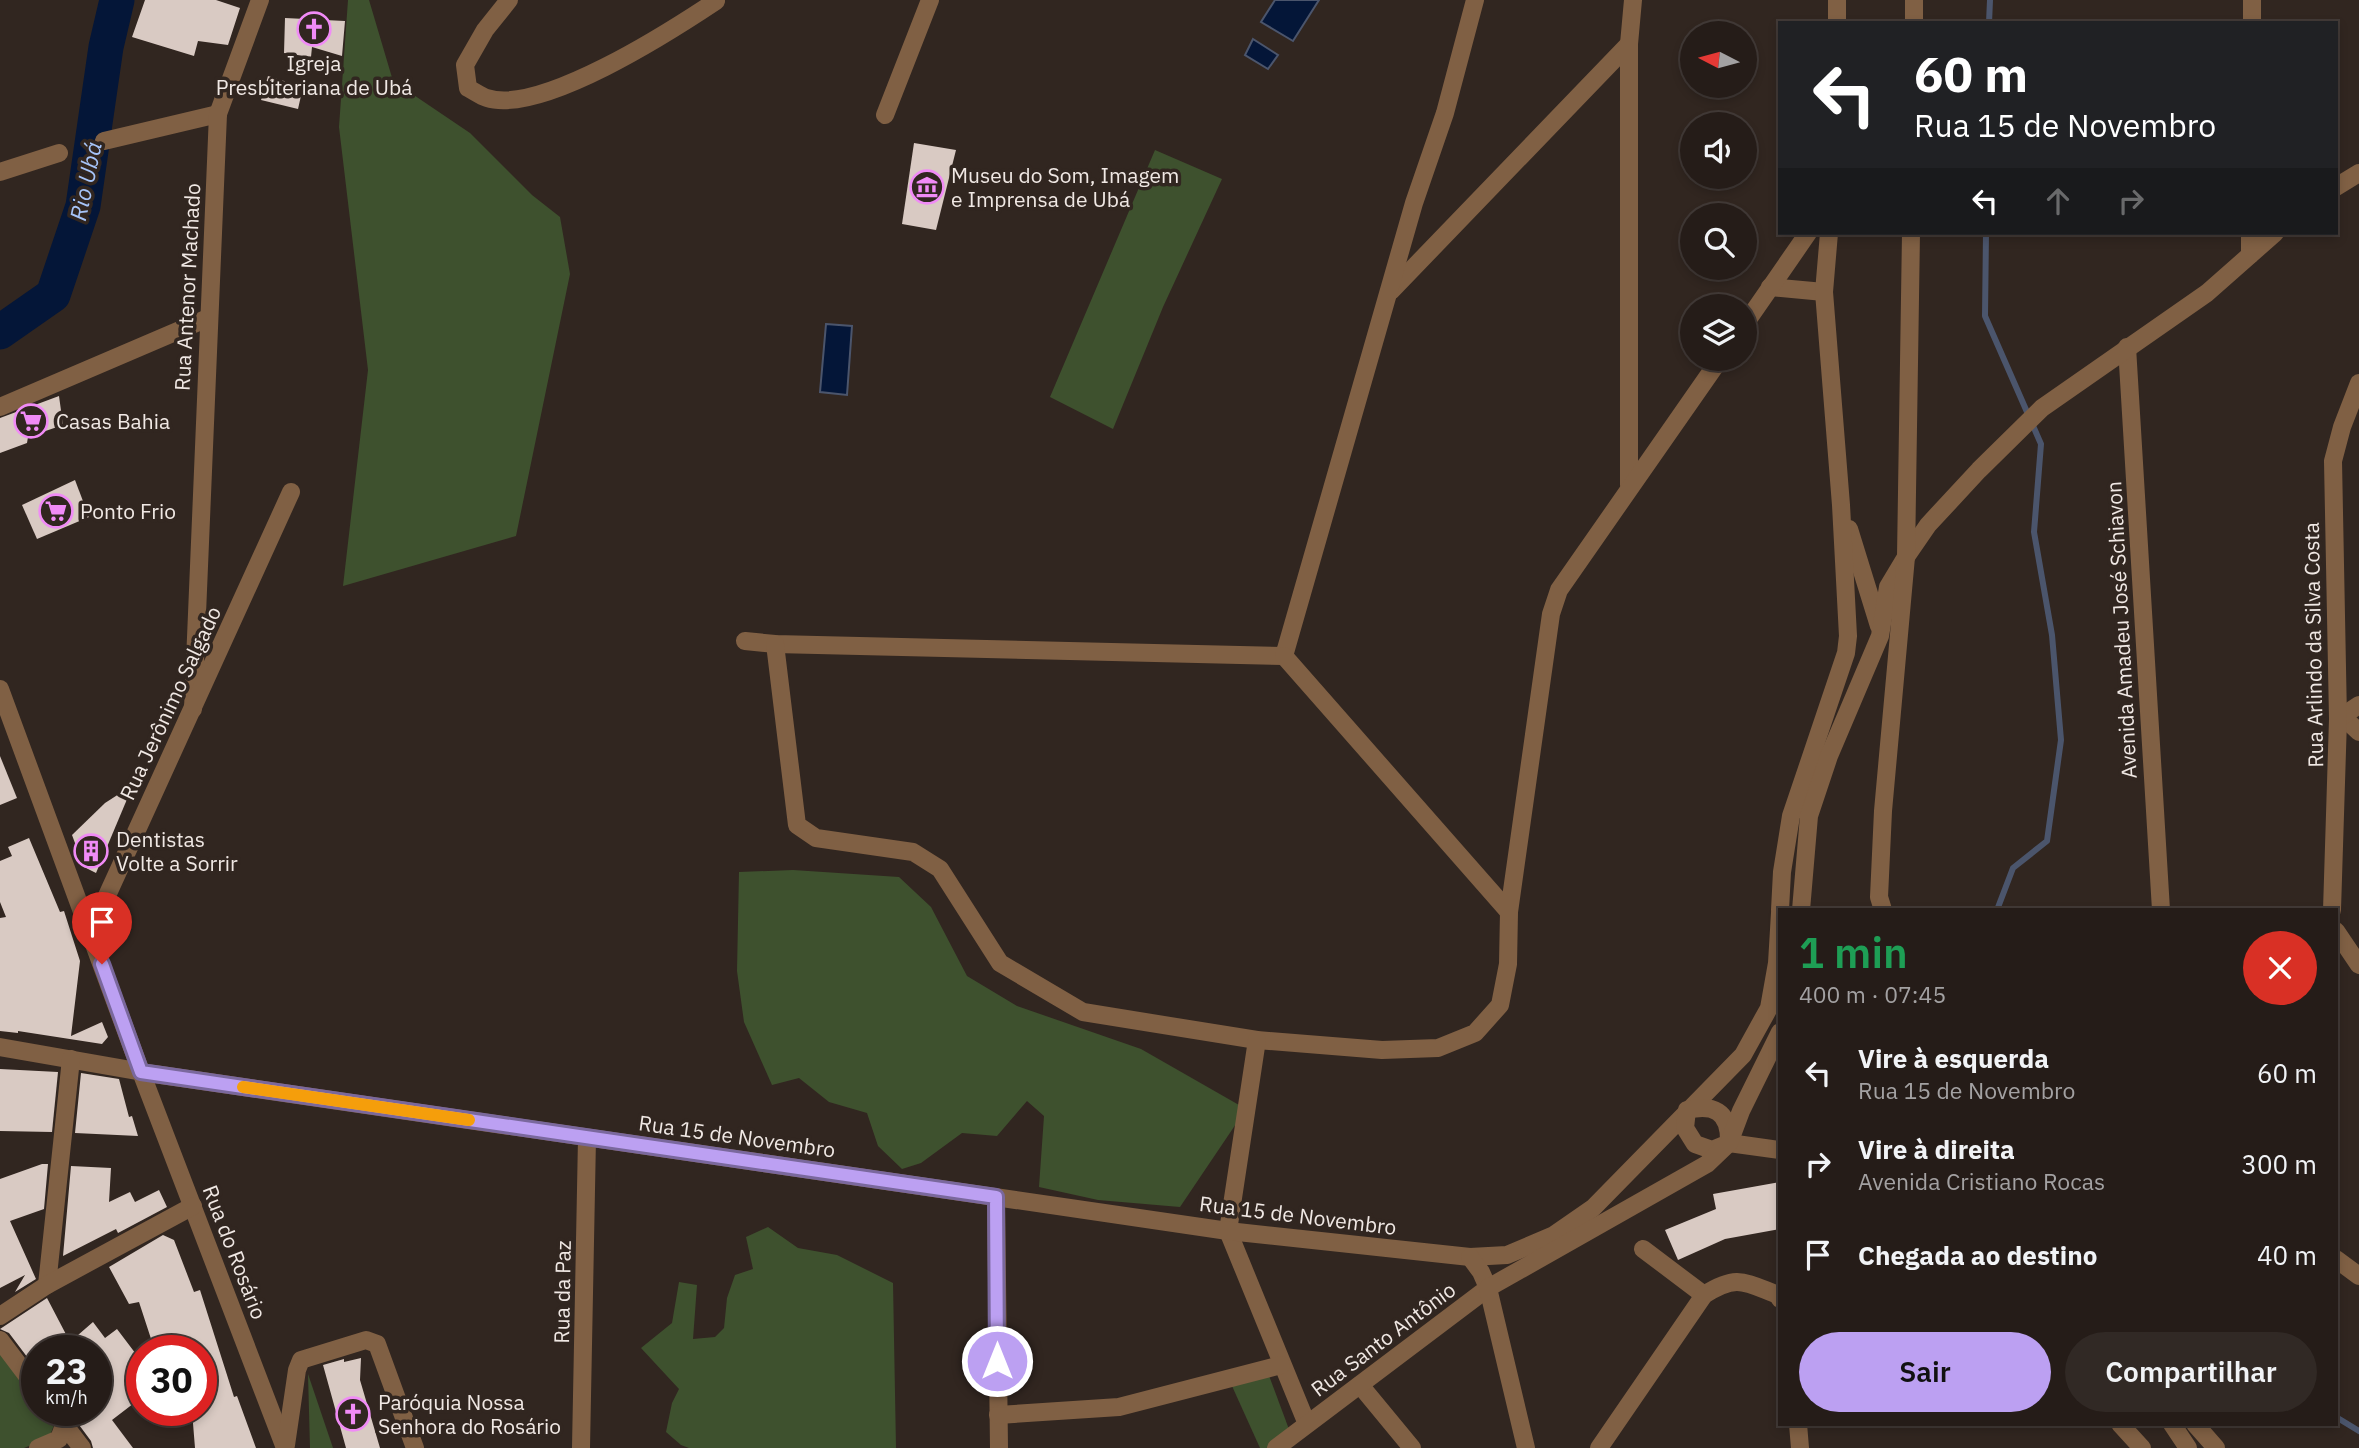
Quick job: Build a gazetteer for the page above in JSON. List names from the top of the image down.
{
  "streets": {
    "street": [
      "Rua Antenor Machado",
      "Avenida Amadeu José Schiavon",
      "Rua Arlindo da Silva Costa",
      "Rua Jerônimo Salgado",
      "Rua 15 de Novembro",
      "Rua do Rosário",
      "Rua da Paz",
      "Rua Santo Antônio"
    ]
  },
  "crossings": [
    ["Rua Antenor Machado", "Rua Jerônimo Salgado"],
    ["Rua Jerônimo Salgado", "Rua do Rosário"],
    ["Rua 15 de Novembro", "Rua do Rosário"],
    ["Rua 15 de Novembro", "Rua da Paz"],
    ["Rua 15 de Novembro", "Rua Santo Antônio"]
  ],
  "water": ["Rio Ubá"],
  "places": {
    "church": ["Igreja Presbiteriana de Ubá", "Paróquia Nossa Senhora do Rosário"],
    "museum": ["Museu do Som, Imagem e Imprensa de Ubá"],
    "supermarket": ["Casas Bahia", "Ponto Frio"],
    "building": ["Dentistas Volte a Sorrir"]
  },
  "north": "left",
  "page": {
    "turn": ["60 m", "Rua 15 de Novembro"],
    "heading": ["1 min", "400 m · 07:45"],
    "list": [
      {
        "name": "Vire à esquerda",
        "note": "Rua 15 de Novembro",
        "value": "60 m"
      },
      {
        "name": "Vire à direita",
        "note": "Avenida Cristiano Rocas",
        "value": "300 m"
      },
      {
        "name": "Chegada ao destino",
        "value": "40 m"
      }
    ],
    "buttons": ["Sair", "Compartilhar"],
    "speed": "23 km/h",
    "limit": "30"
  }
}
